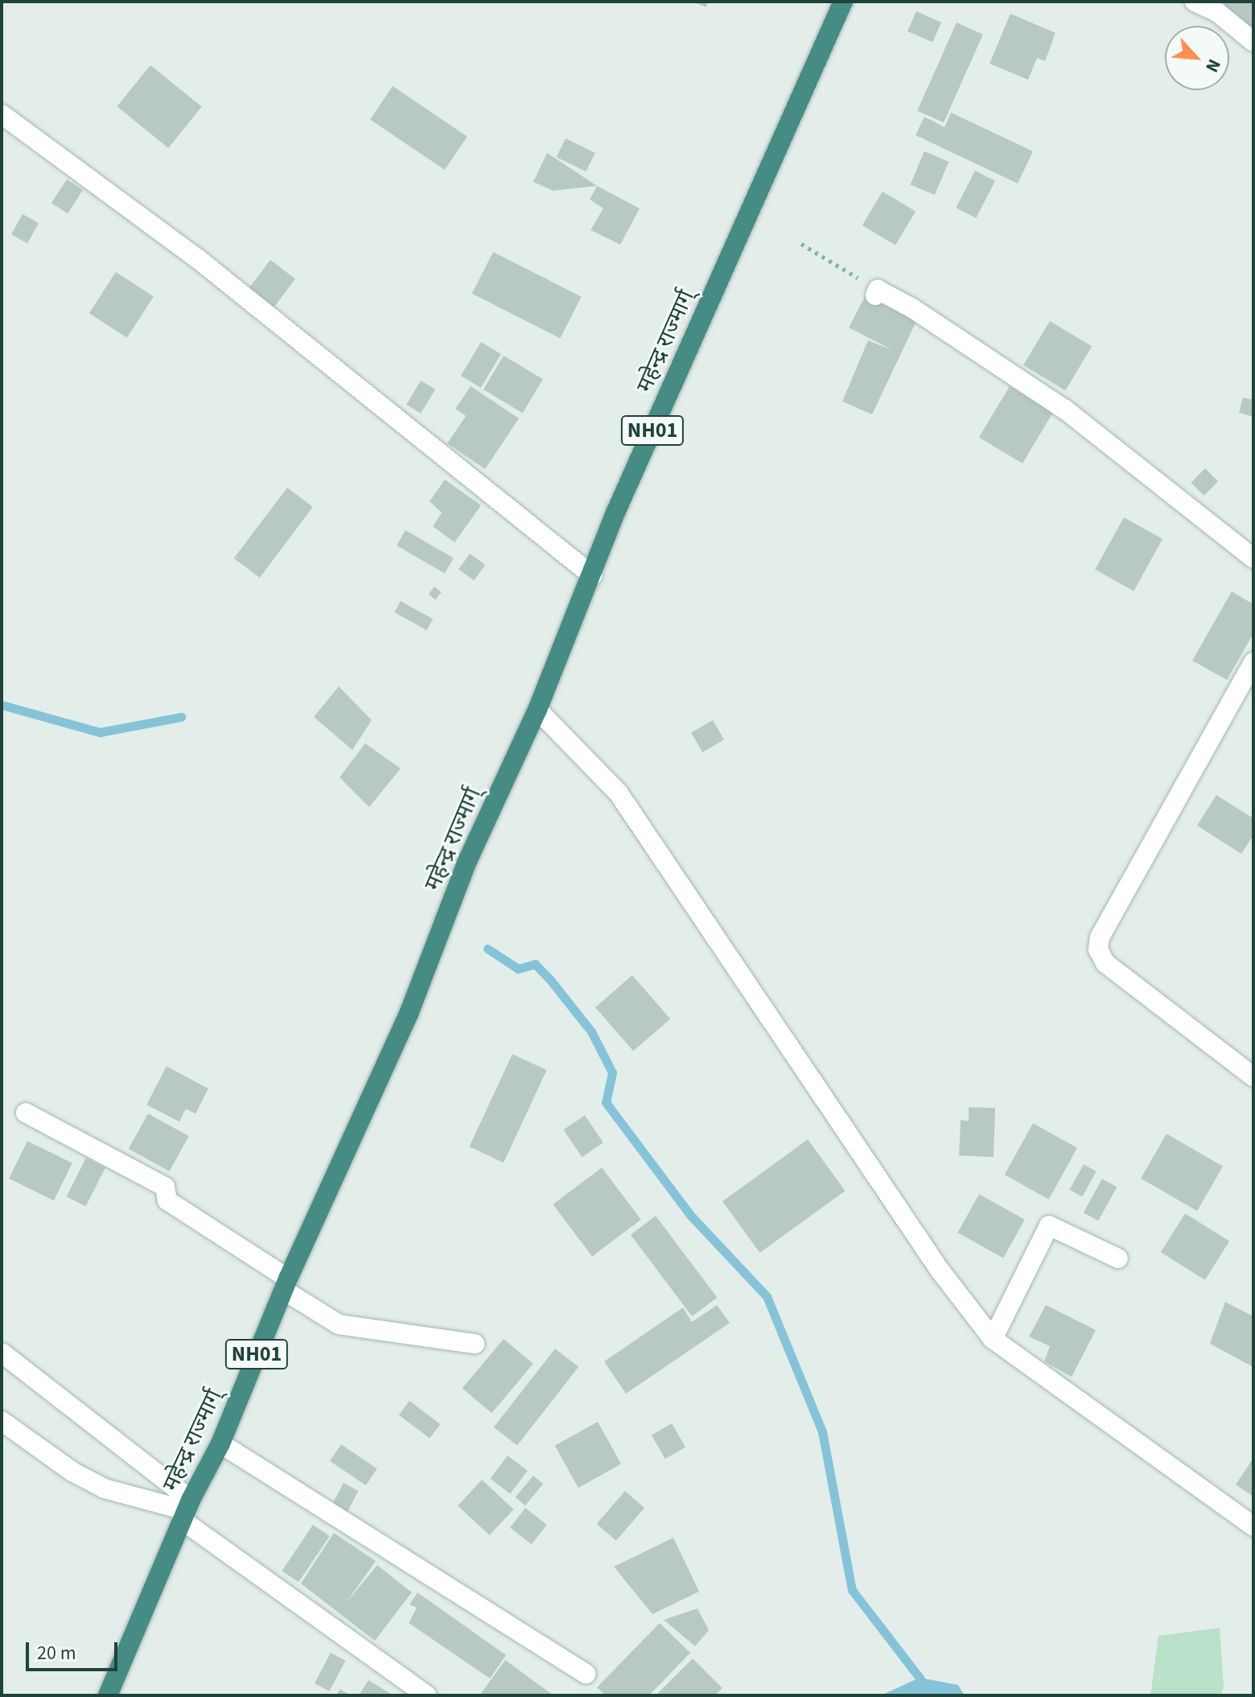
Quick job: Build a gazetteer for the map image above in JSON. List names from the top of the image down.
{
  "streets": {
    "highway": ["महेन्द्र राज्मार्ग्", "NH01"]
  },
  "scale_bar": "20 m",
  "north": "bottom right"
}
